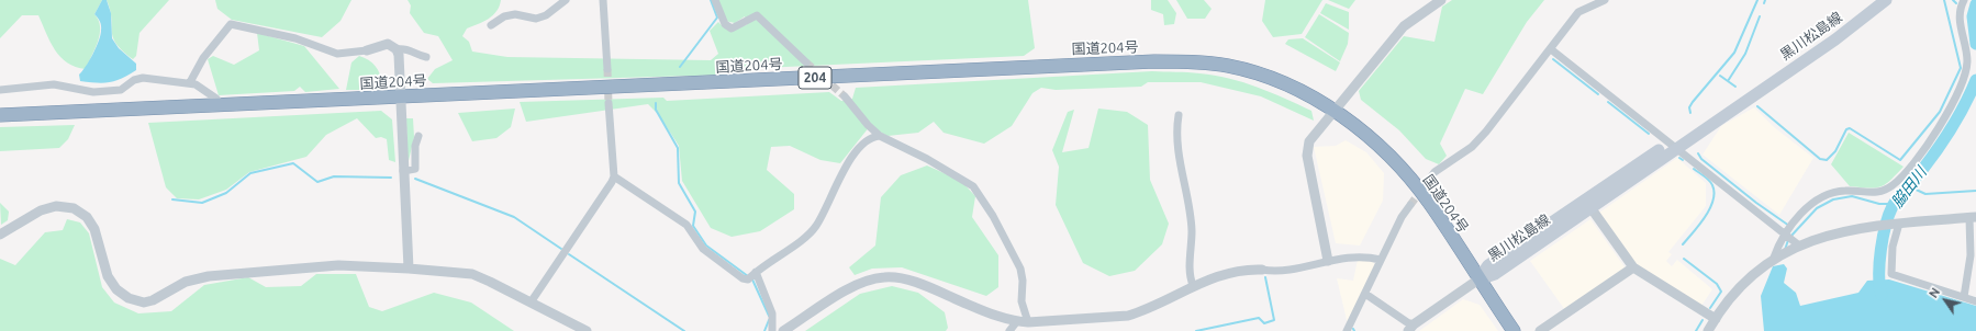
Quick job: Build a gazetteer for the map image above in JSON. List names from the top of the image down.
{
  "streets": {
    "highway": ["国道204号", "204"],
    "main road": ["黒川松島線"]
  },
  "crossings": [
    ["黒川松島線", "国道204号"]
  ],
  "water": ["脇田川"],
  "north": "top left"
}
